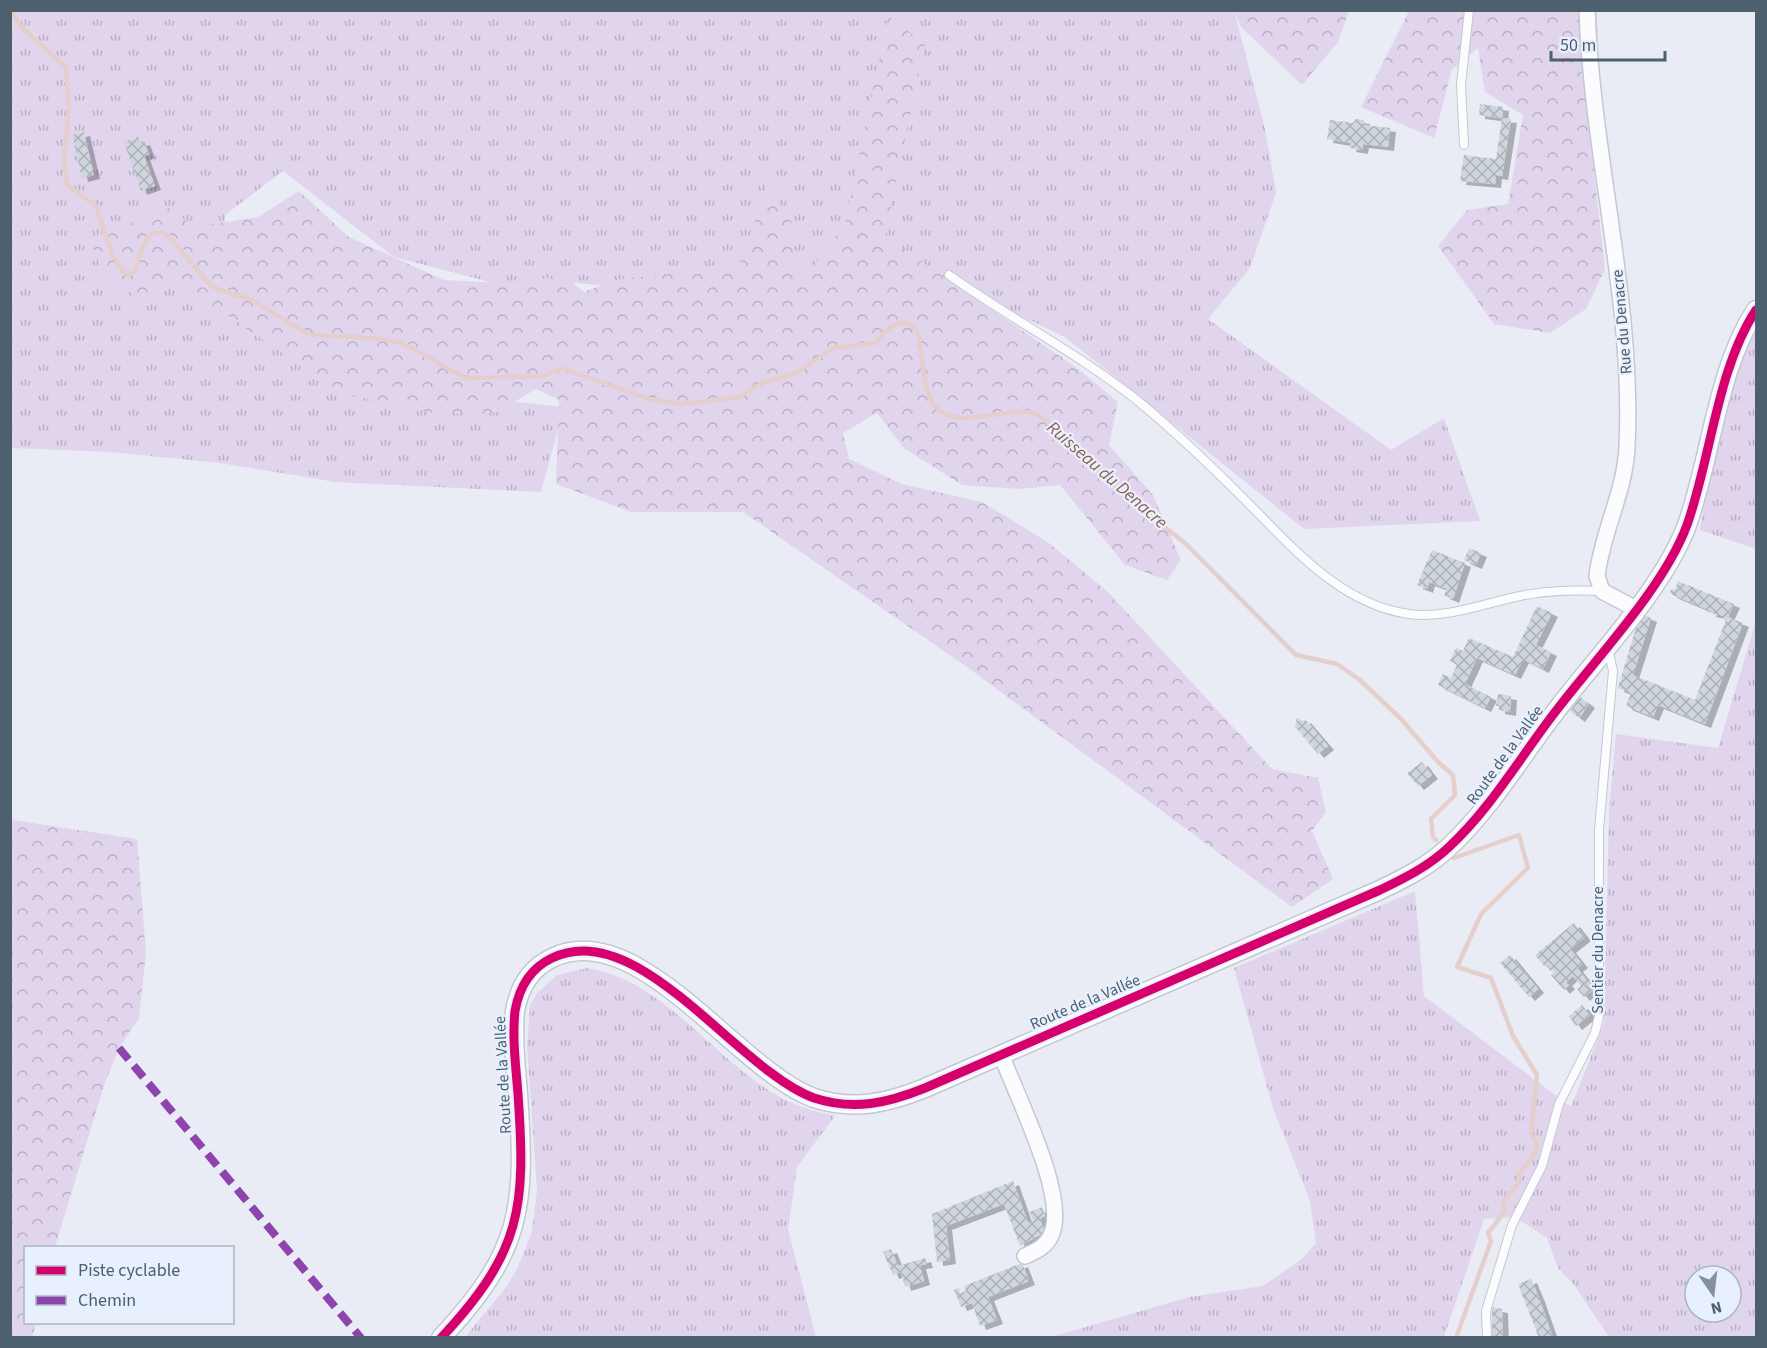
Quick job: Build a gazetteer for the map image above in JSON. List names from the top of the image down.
{
  "streets": {
    "street": ["Rue du Denacre", "Route de la Vallée"],
    "lane": ["Sentier du Denacre"]
  },
  "crossings": [
    ["Route de la Vallée", "Sentier du Denacre"]
  ],
  "water": ["Ruisseau du Denacre"],
  "legend": ["Piste cyclable", "Chemin"],
  "scale_bar": "50 m",
  "north": "bottom"
}
